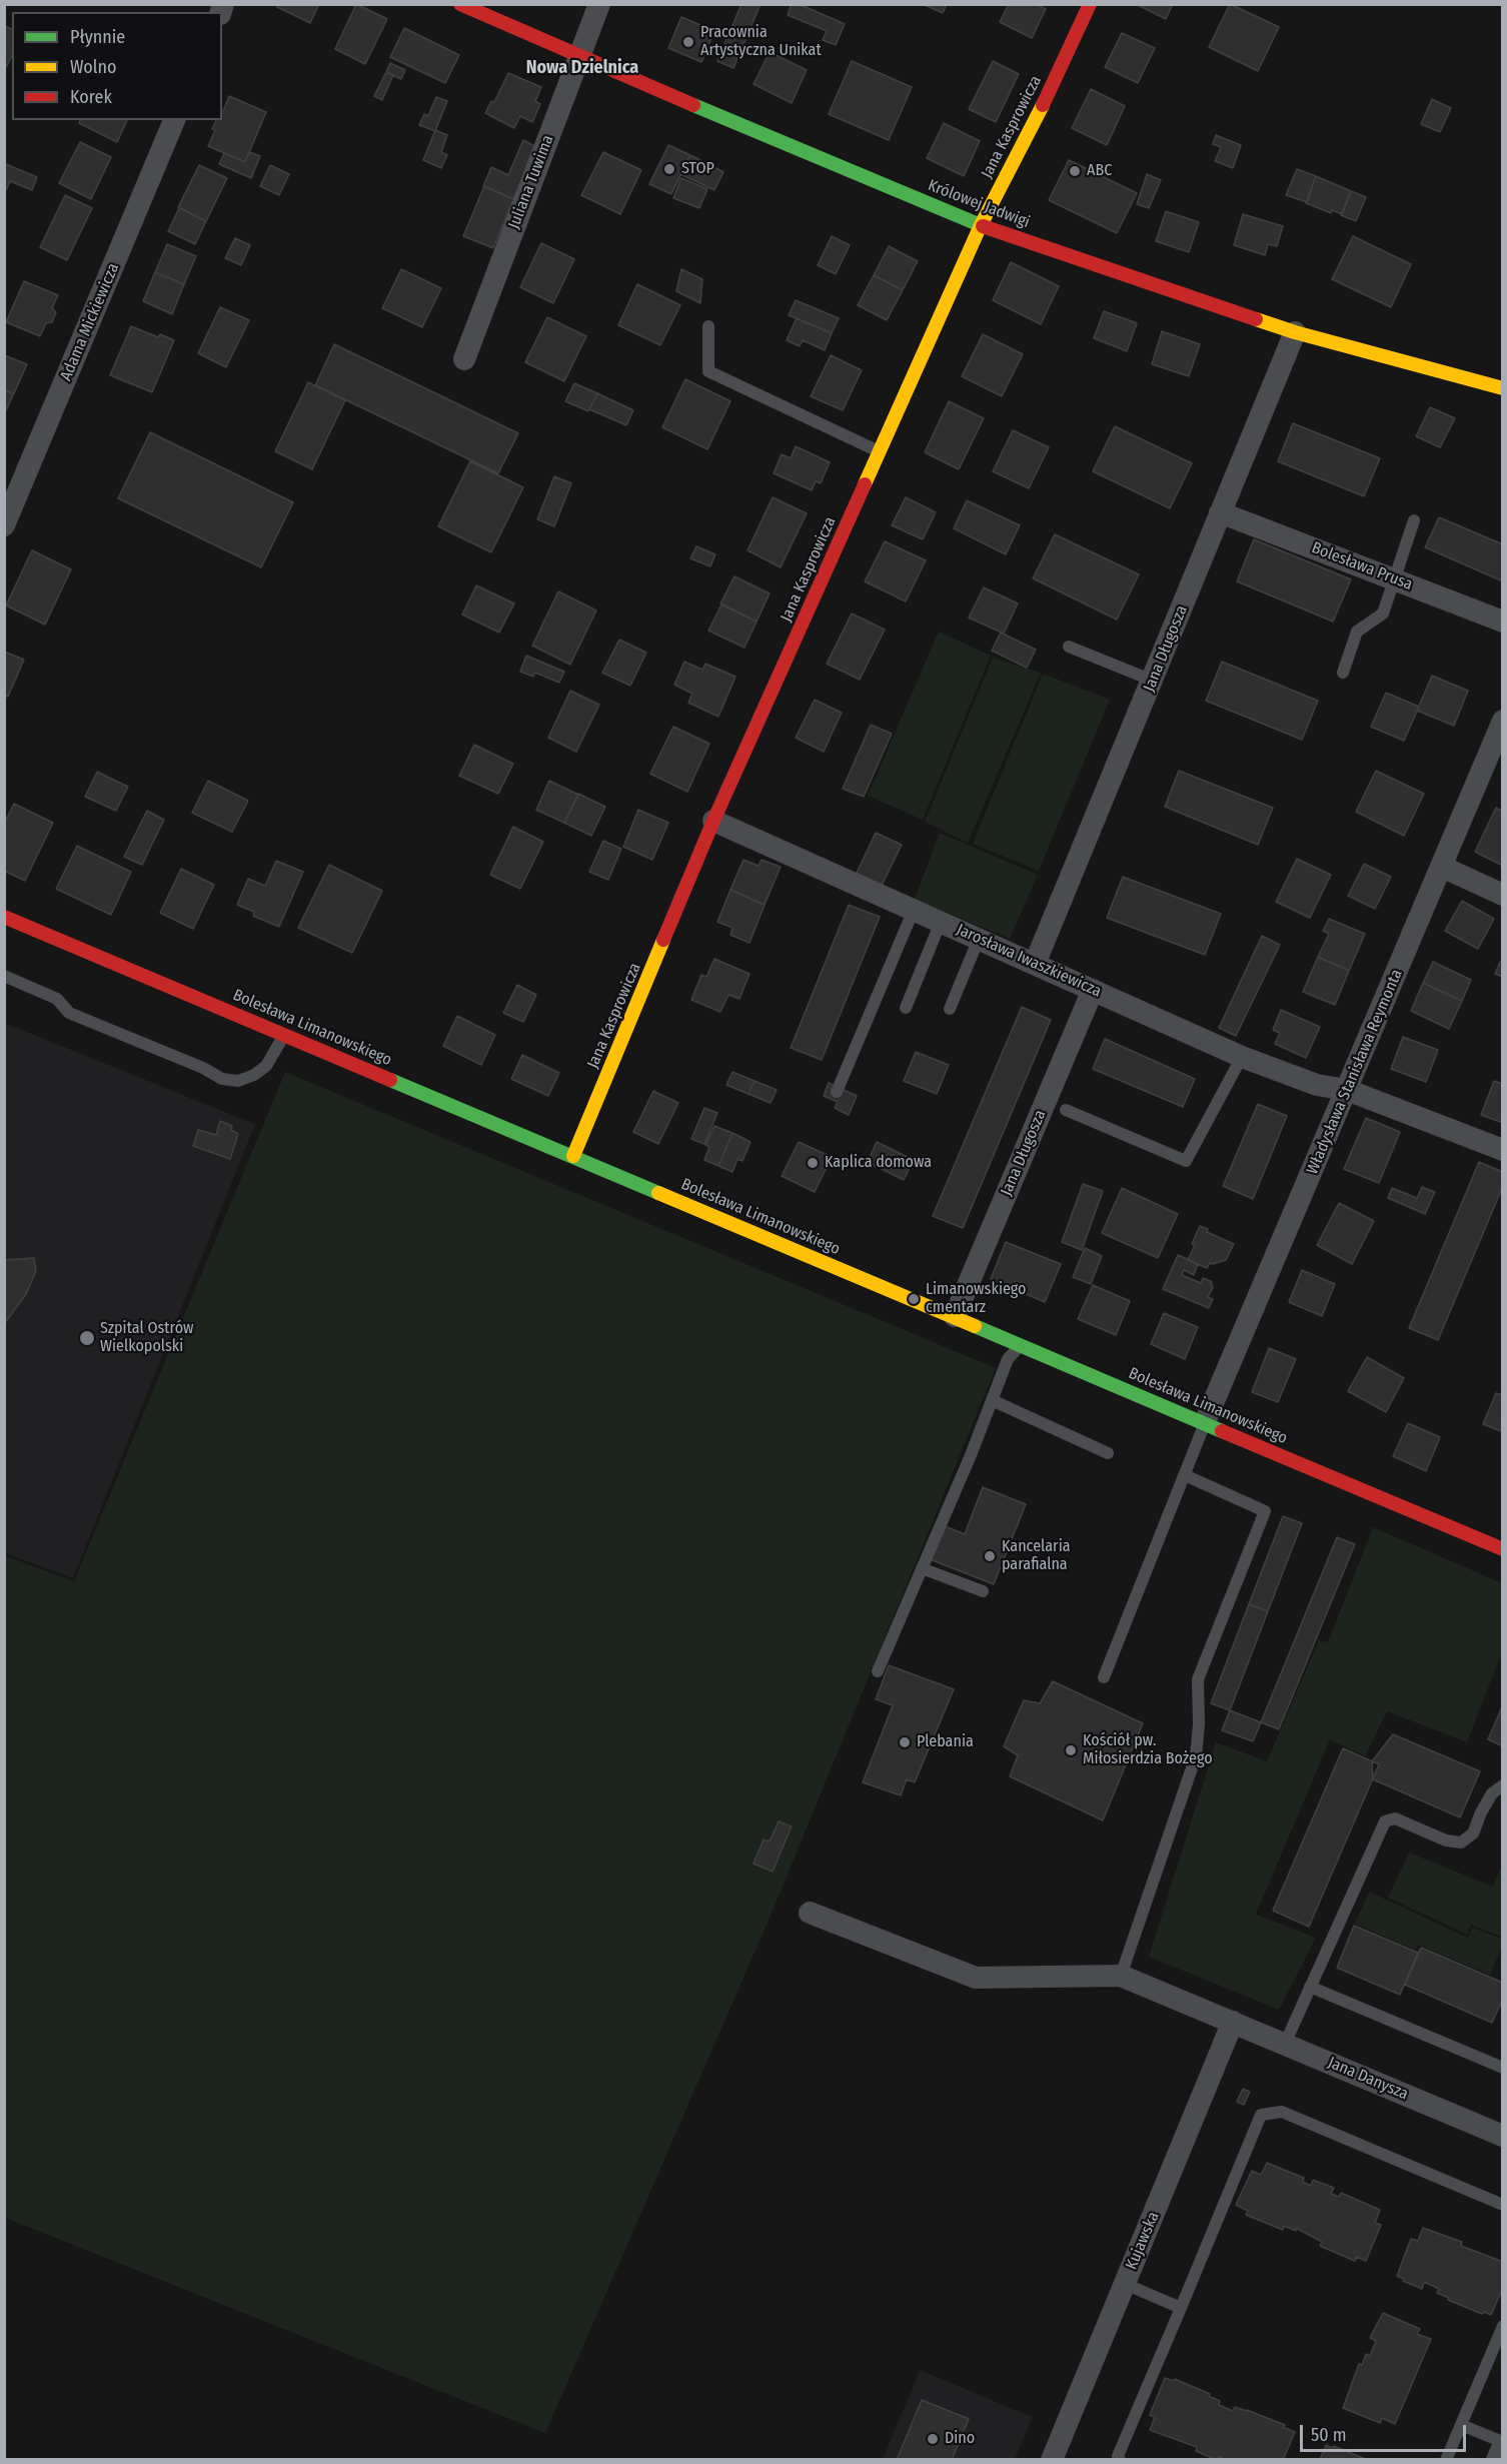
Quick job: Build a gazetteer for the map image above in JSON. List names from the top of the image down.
{
  "streets": {
    "street": [
      "Jana Kasprowicza",
      "Juliana Tuwima",
      "Królowej Jadwigi",
      "Adama Mickiewicza",
      "Bolesława Prusa",
      "Jana Długosza",
      "Jarosława Iwaszkiewicza",
      "Bolesława Limanowskiego",
      "Władysława Stanisława Reymonta",
      "Jana Danysza",
      "Kujawska"
    ]
  },
  "crossings": [
    ["Jana Kasprowicza", "Królowej Jadwigi"],
    ["Jana Kasprowicza", "Jarosława Iwaszkiewicza"],
    ["Jana Kasprowicza", "Bolesława Limanowskiego"],
    ["Juliana Tuwima", "Królowej Jadwigi"],
    ["Królowej Jadwigi", "Jana Długosza"],
    ["Bolesława Prusa", "Jana Długosza"],
    ["Jana Długosza", "Jarosława Iwaszkiewicza"],
    ["Jana Długosza", "Bolesława Limanowskiego"],
    ["Jarosława Iwaszkiewicza", "Władysława Stanisława Reymonta"],
    ["Bolesława Limanowskiego", "Władysława Stanisława Reymonta"],
    ["Jana Danysza", "Kujawska"]
  ],
  "districts": ["Nowa Dzielnica"],
  "places": [
    "Pracownia Artystyczna Unikat",
    "STOP",
    "ABC",
    "Kaplica domowa",
    "Limanowskiego cmentarz",
    "Szpital Ostrów Wielkopolski",
    "Kancelaria parafialna",
    "Plebania",
    "Kościół pw. Miłosierdzia Bożego",
    "Dino"
  ],
  "legend": ["Płynnie", "Wolno", "Korek"],
  "scale_bar": "50 m"
}
